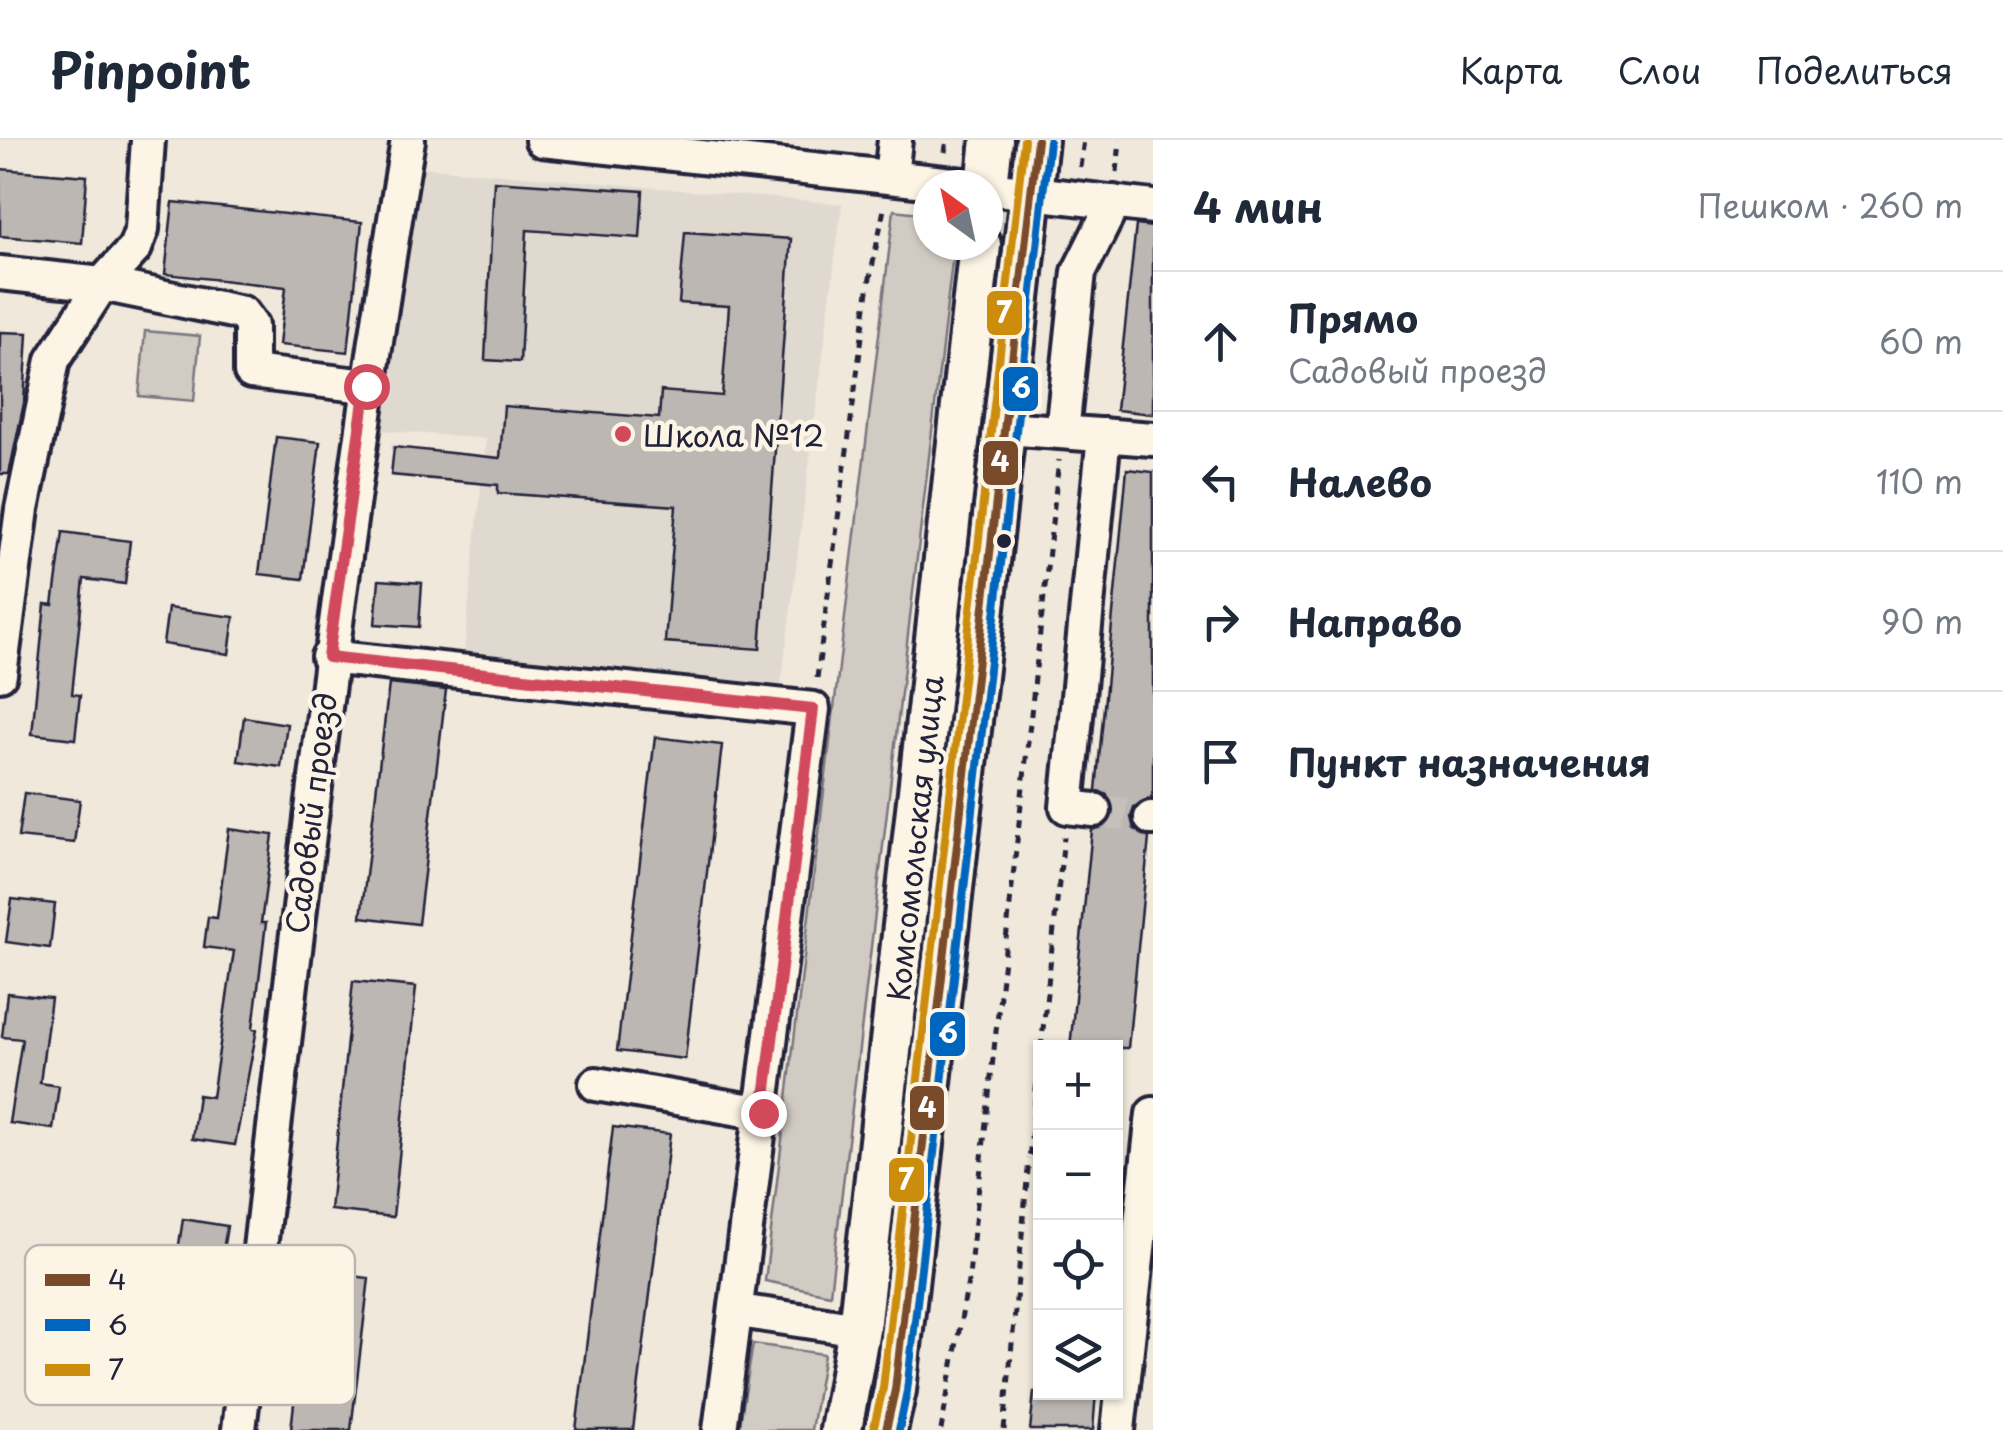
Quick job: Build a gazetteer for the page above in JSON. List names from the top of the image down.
{
  "streets": {
    "main road": ["Комсомольская улица"],
    "street": ["Садовый проезд"]
  },
  "places": ["Школа №12"],
  "lines": ["transit line 4", "transit line 7", "transit line 6"],
  "legend": ["4", "6", "7"],
  "north": "top left",
  "page": {
    "header": "Pinpoint",
    "nav": ["Карта", "Слои", "Поделиться"],
    "heading": ["4 мин", "Пешком · 260 m"],
    "list": [
      ["Прямо", "Садовый проезд", "60 m"],
      ["Налево", "110 m"],
      ["Направо", "90 m"],
      "Пункт назначения"
    ],
    "map_buttons": ["+", "−"]
  }
}
